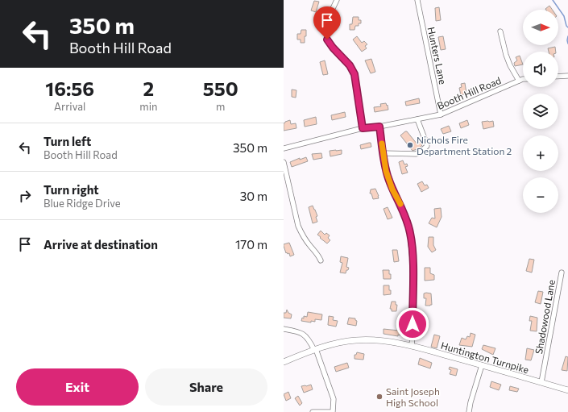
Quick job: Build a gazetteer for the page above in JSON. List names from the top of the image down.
{
  "streets": {
    "main road": ["Huntington Turnpike"],
    "street": ["Hunters Lane", "Booth Hill Road", "Shadowood Lane"]
  },
  "crossings": [
    ["Hunters Lane", "Booth Hill Road"],
    ["Shadowood Lane", "Huntington Turnpike"]
  ],
  "places": ["Nichols Fire Department Station 2", "Saint Joseph High School"],
  "north": "right",
  "page": {
    "turn": ["350 m", "Booth Hill Road"],
    "map_buttons": ["+", "−"],
    "eta": [
      "16:56",
      "Arrival",
      "2",
      "min",
      "550",
      "m"
    ],
    "list": [
      {
        "name": "Turn left",
        "note": "Booth Hill Road",
        "value": "350 m"
      },
      {
        "name": "Turn right",
        "note": "Blue Ridge Drive",
        "value": "30 m"
      },
      {
        "name": "Arrive at destination",
        "value": "170 m"
      }
    ],
    "buttons": ["Exit", "Share"]
  }
}
